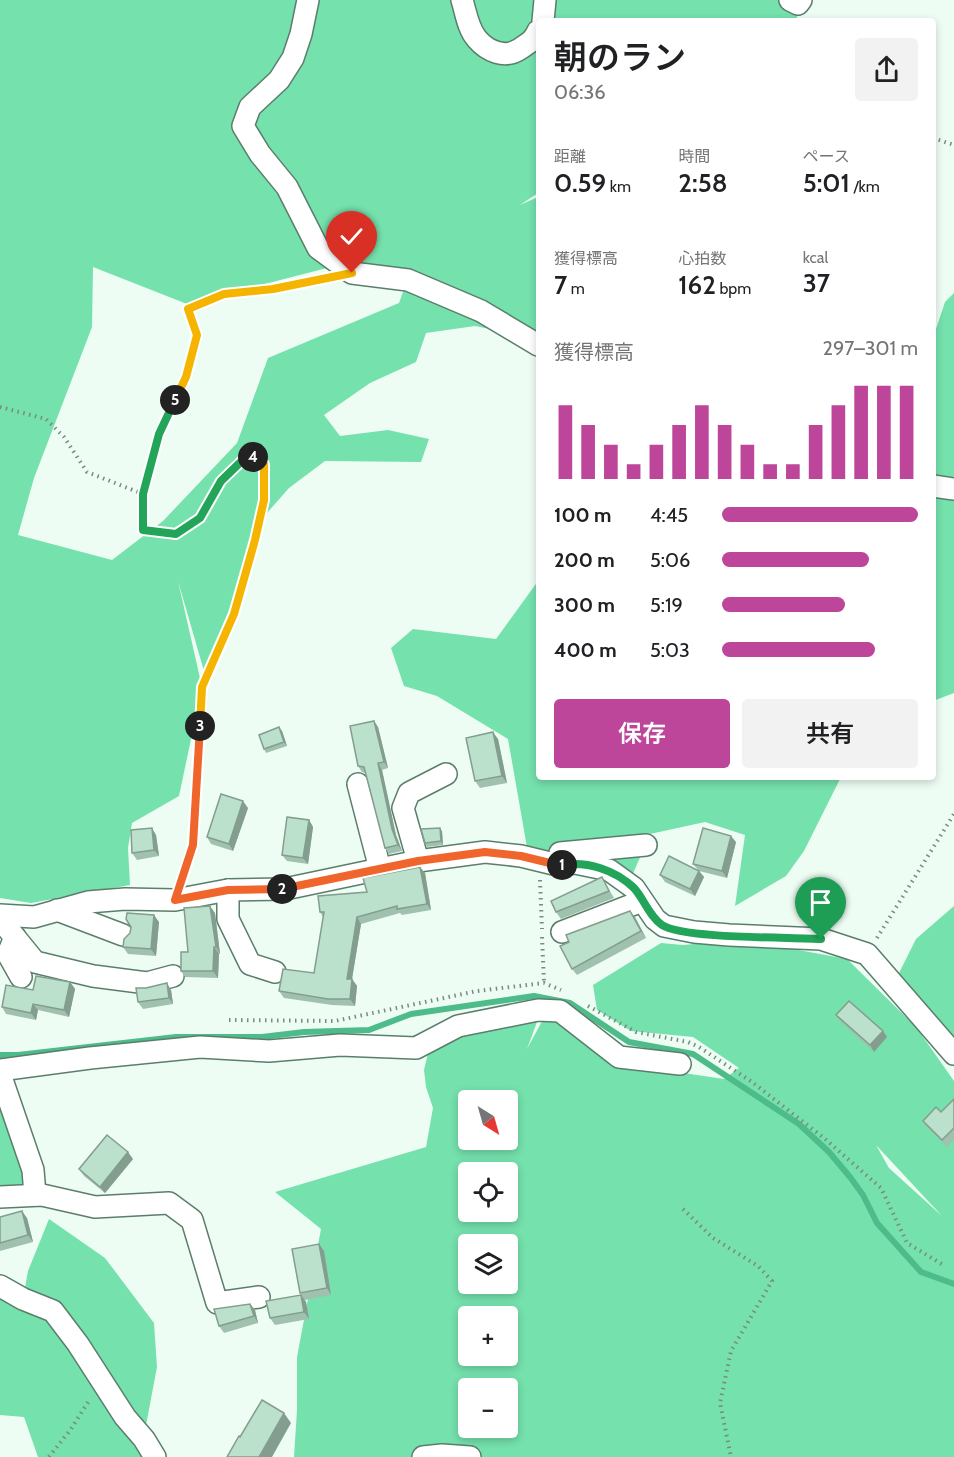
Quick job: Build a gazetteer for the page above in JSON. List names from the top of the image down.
{
  "north": "bottom right",
  "page": {
    "heading": ["朝のラン", "06:36"],
    "stats": [
      ["距離", "0.59 km"],
      ["時間", "2:58"],
      ["ペース", "5:01 /km"],
      ["獲得標高", "7 m"],
      ["心拍数", "162 bpm"],
      ["kcal", "37"]
    ],
    "chart": ["獲得標高", "297–301 m"],
    "pins": [
      "5",
      "4",
      "3",
      "1",
      "2"
    ],
    "list": [
      {
        "name": "100 m",
        "note": "4:45"
      },
      {
        "name": "200 m",
        "note": "5:06"
      },
      {
        "name": "300 m",
        "note": "5:19"
      },
      {
        "name": "400 m",
        "note": "5:03"
      }
    ],
    "buttons": ["保存", "共有"],
    "map_buttons": ["+", "−"]
  }
}
